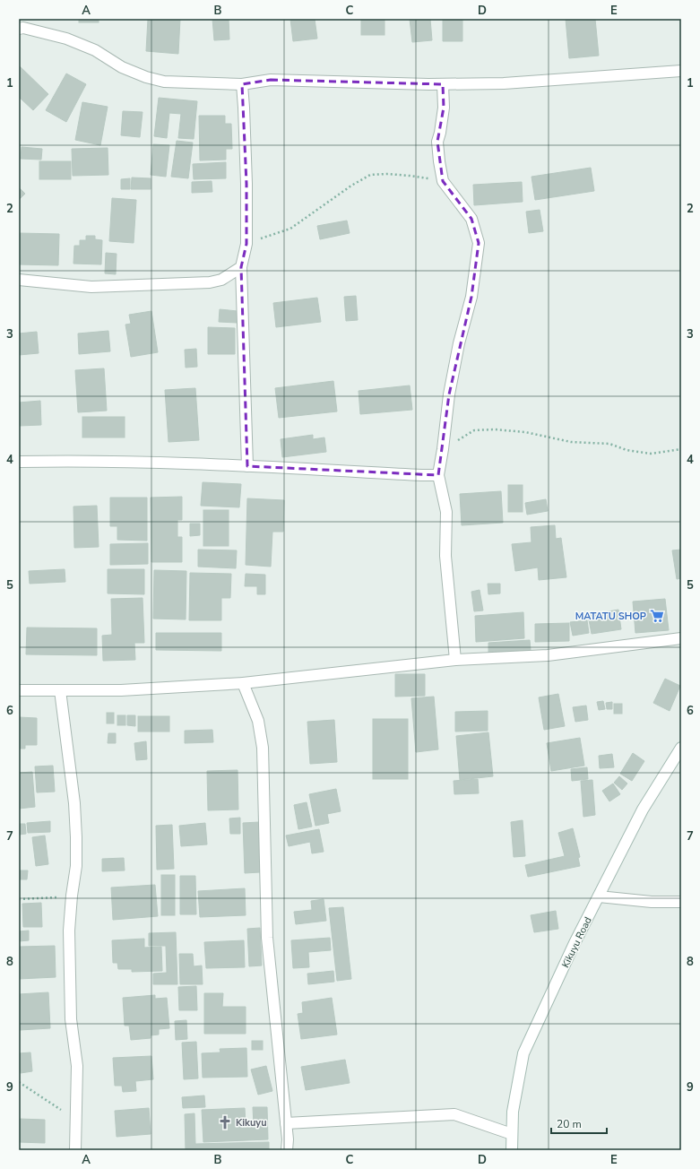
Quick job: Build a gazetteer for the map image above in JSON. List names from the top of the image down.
{
  "streets": {
    "street": ["Kikuyu Road"]
  },
  "places": {
    "supermarket": ["MATATU SHOP"],
    "church": ["Kikuyu"]
  },
  "scale_bar": "20 m",
  "grid": {
    "columns": [
      "A",
      "B",
      "C",
      "D",
      "E"
    ],
    "rows": [
      "1",
      "2",
      "3",
      "4",
      "5",
      "6",
      "7",
      "8",
      "9"
    ]
  }
}
